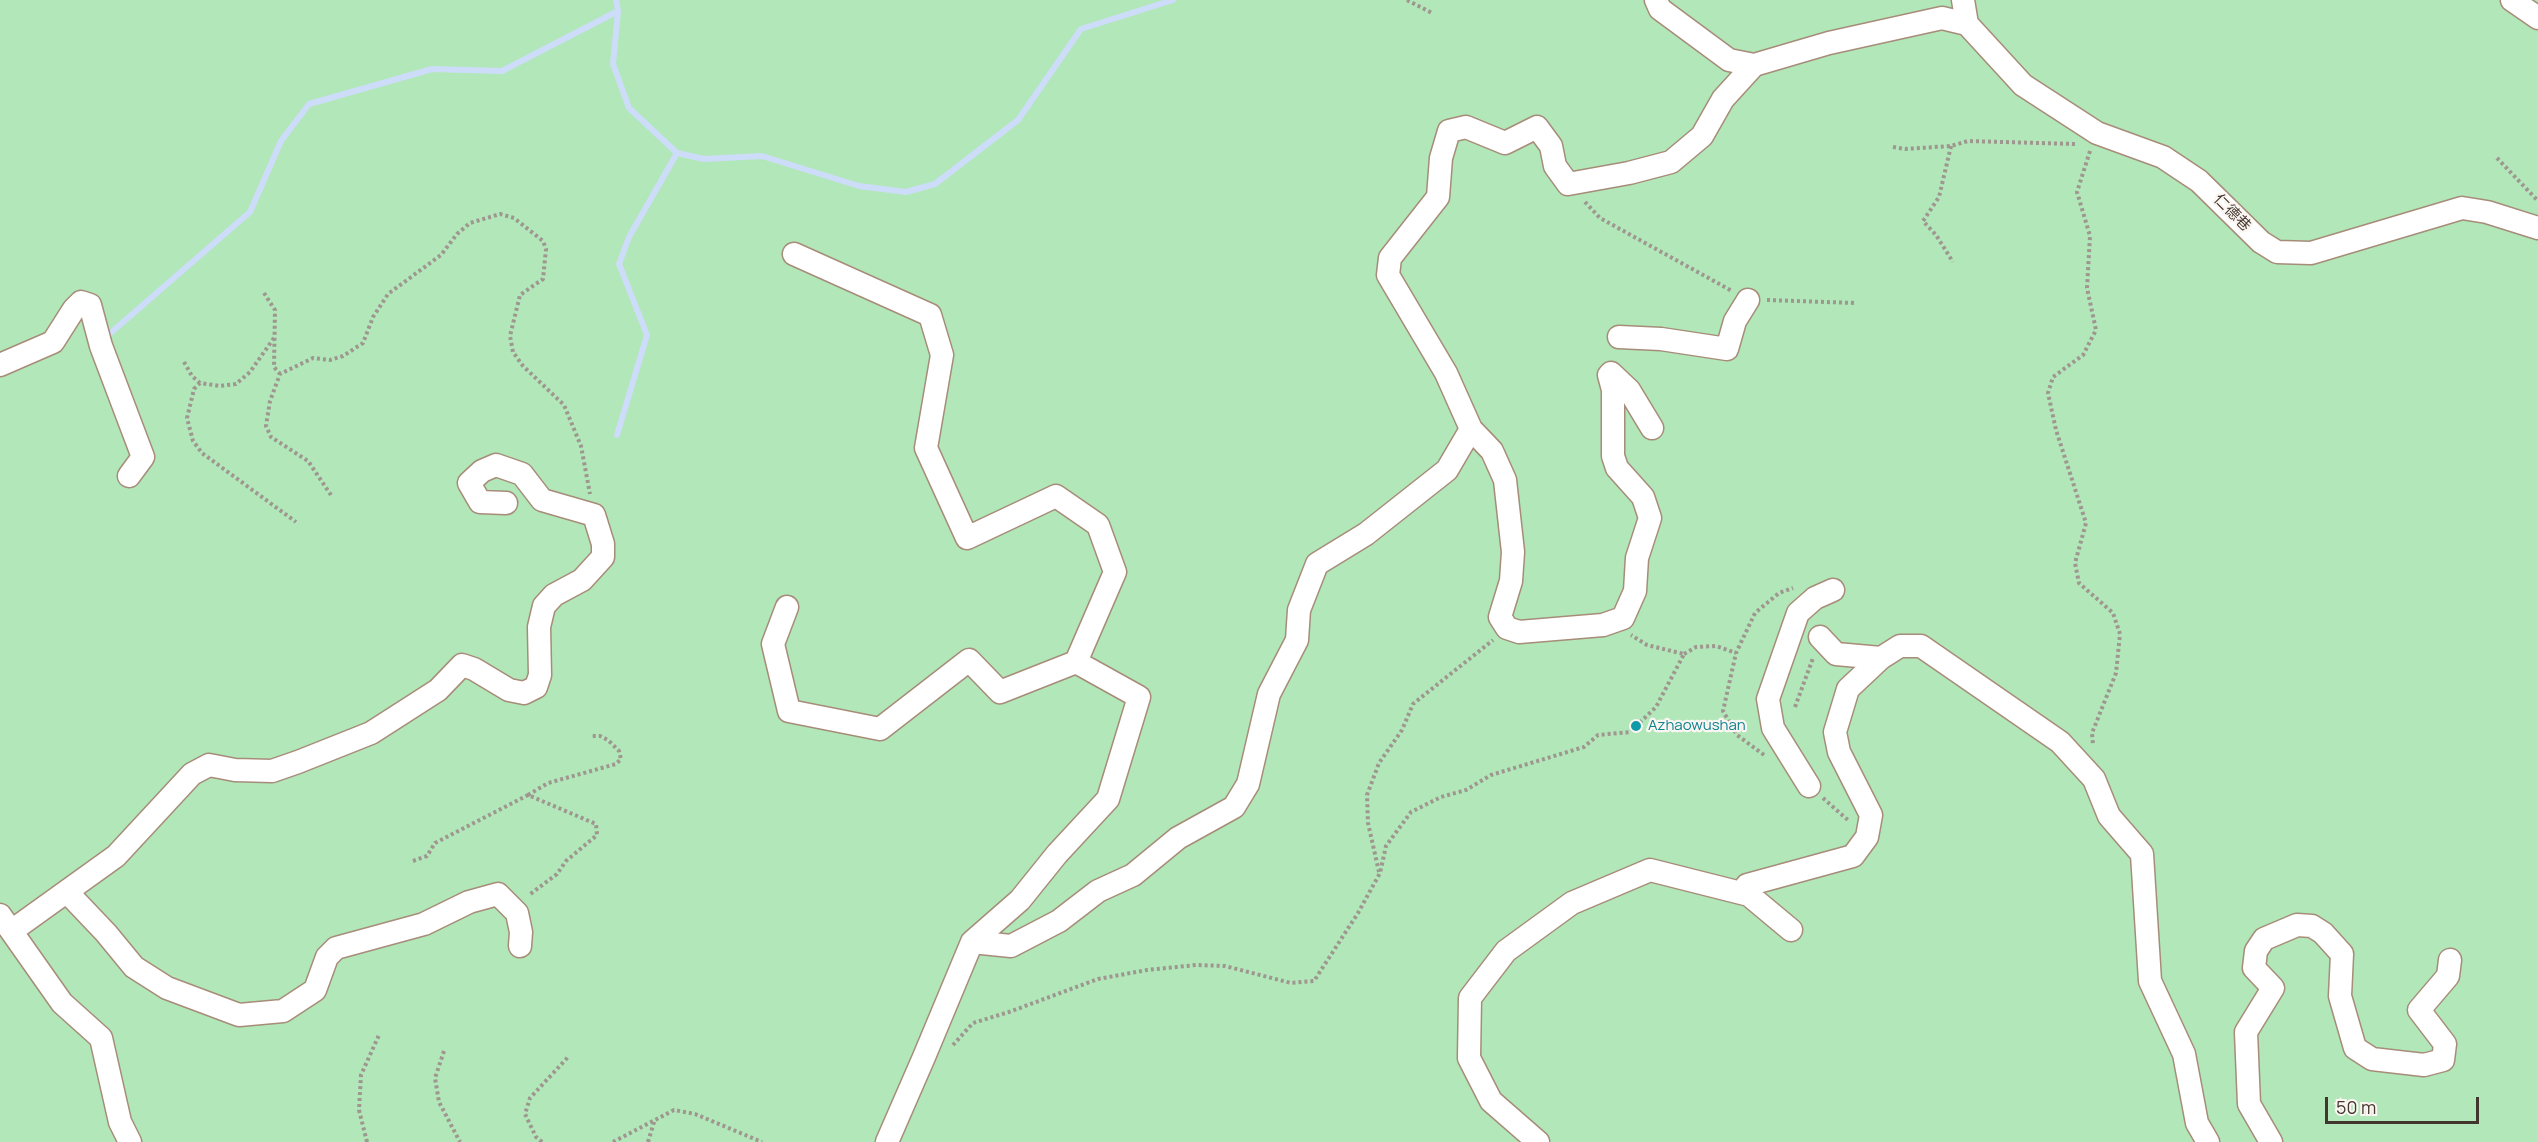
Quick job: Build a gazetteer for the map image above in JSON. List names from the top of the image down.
{
  "streets": {
    "street": ["仁德巷"]
  },
  "places": ["Azhaowushan"],
  "scale_bar": "50 m"
}
